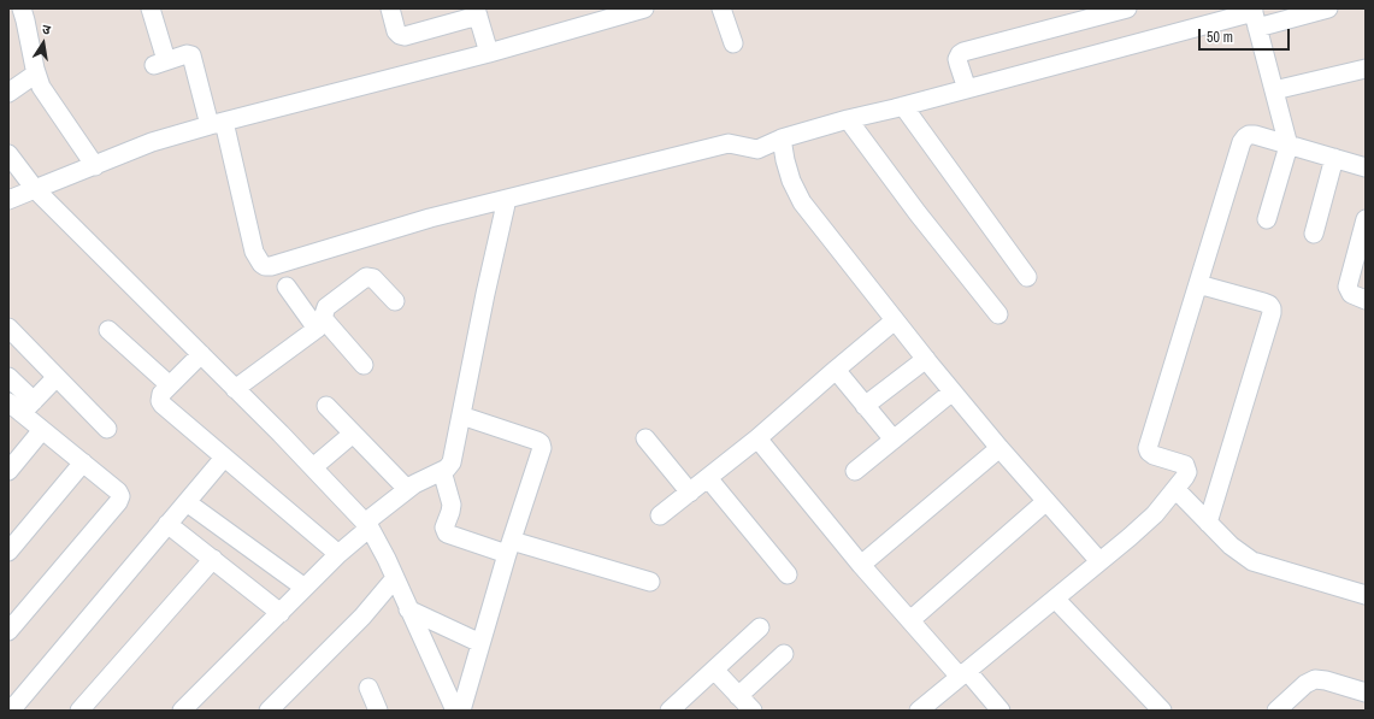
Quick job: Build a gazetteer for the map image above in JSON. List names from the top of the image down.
{
  "scale_bar": "50 m",
  "north": "top"
}
